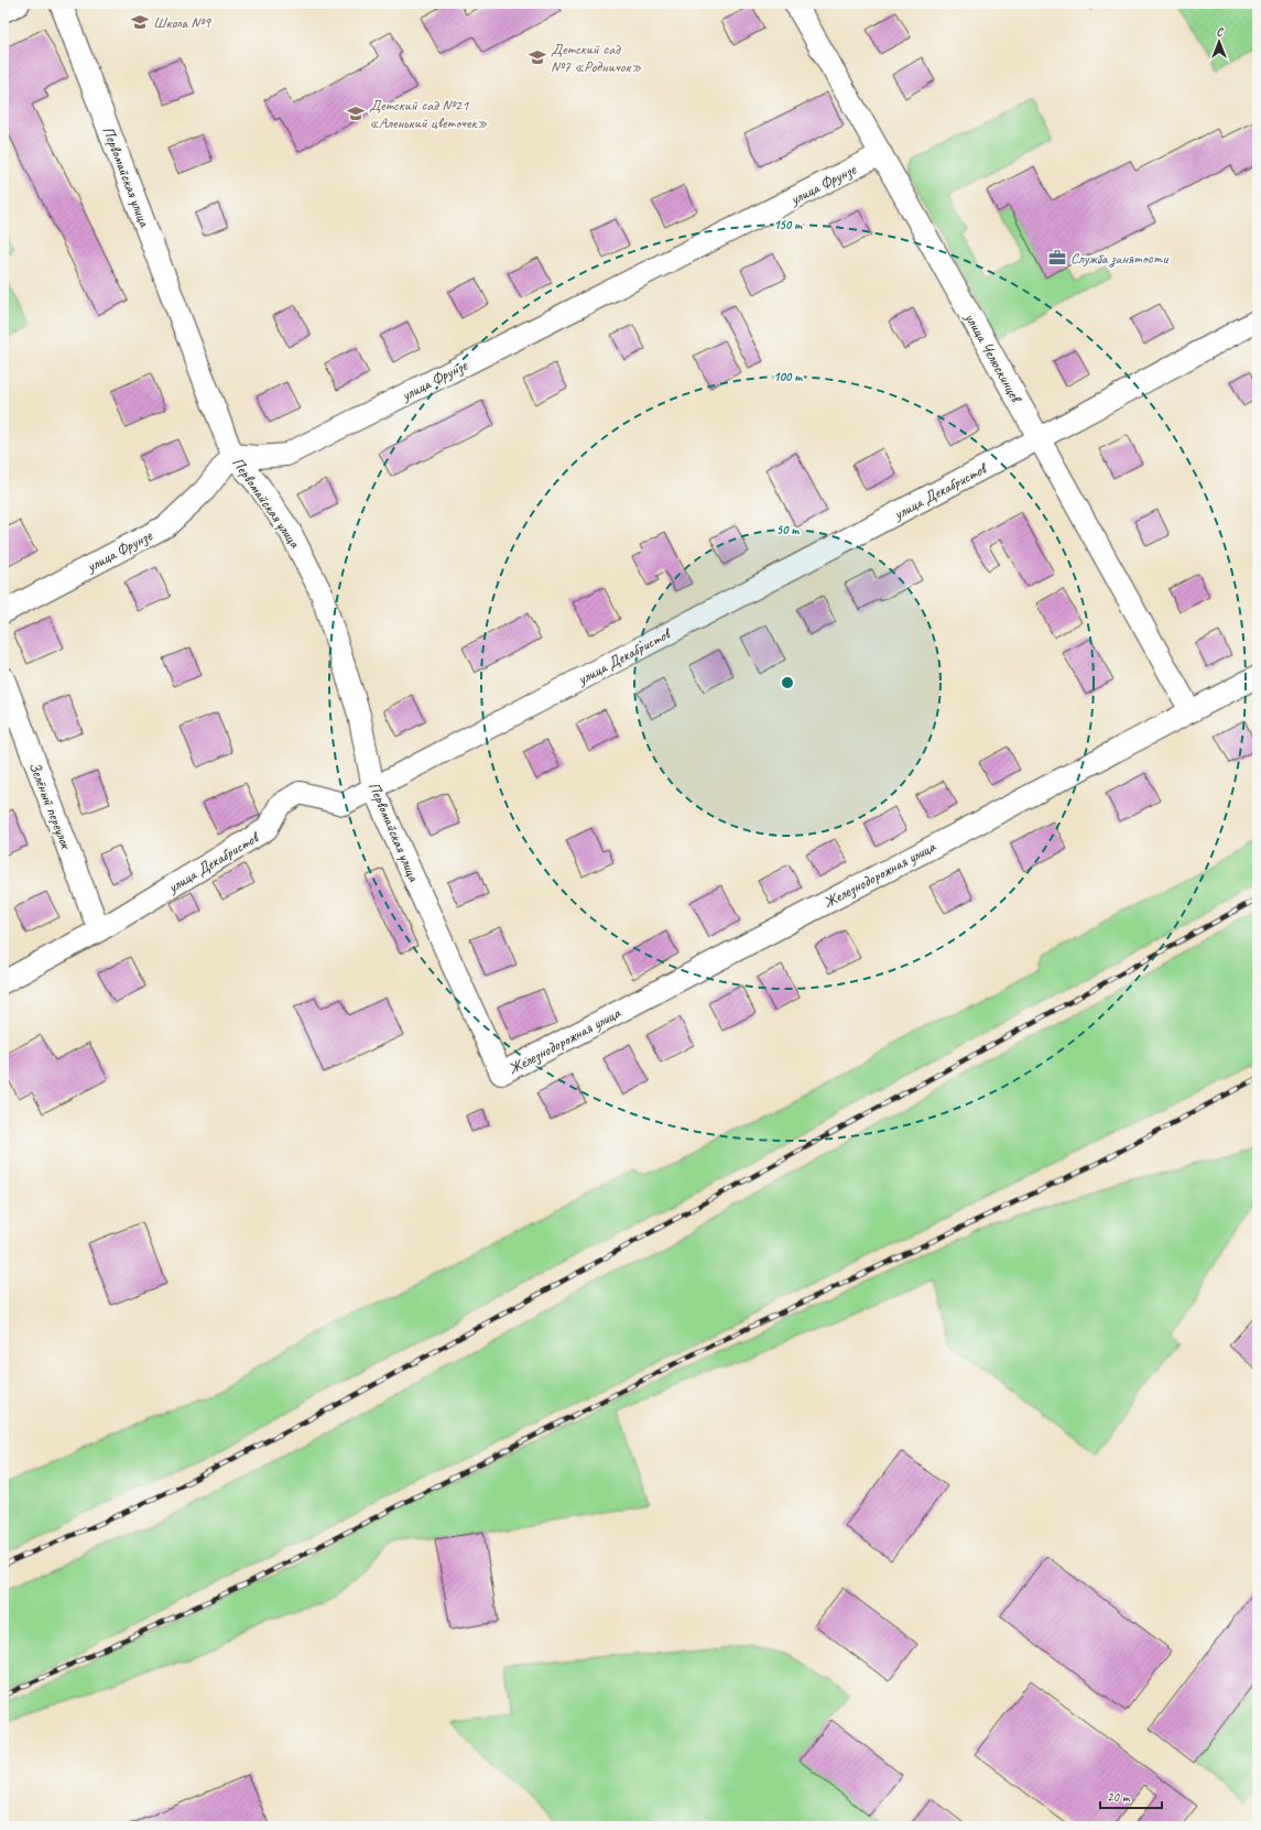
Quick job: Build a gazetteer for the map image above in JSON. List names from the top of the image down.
{
  "streets": {
    "street": [
      "Первомайская улица",
      "улица Фрунзе",
      "улица Челюскинцев",
      "улица Декабристов",
      "Зелёный переулок",
      "Железнодорожная улица"
    ]
  },
  "crossings": [
    ["Первомайская улица", "улица Фрунзе"],
    ["Первомайская улица", "улица Декабристов"],
    ["Первомайская улица", "Железнодорожная улица"],
    ["улица Фрунзе", "улица Челюскинцев"],
    ["улица Челюскинцев", "улица Декабристов"],
    ["улица Челюскинцев", "Железнодорожная улица"],
    ["улица Декабристов", "Зелёный переулок"]
  ],
  "places": {
    "school or university": ["Школа №9", "Детский сад №7 «Родничок»", "Детский сад №21 «Аленький цветочек»"],
    "office": ["Служба занятости"]
  },
  "scale_bar": "20 m",
  "north": "top",
  "rings": ["150 m", "100 m", "50 m"]
}
